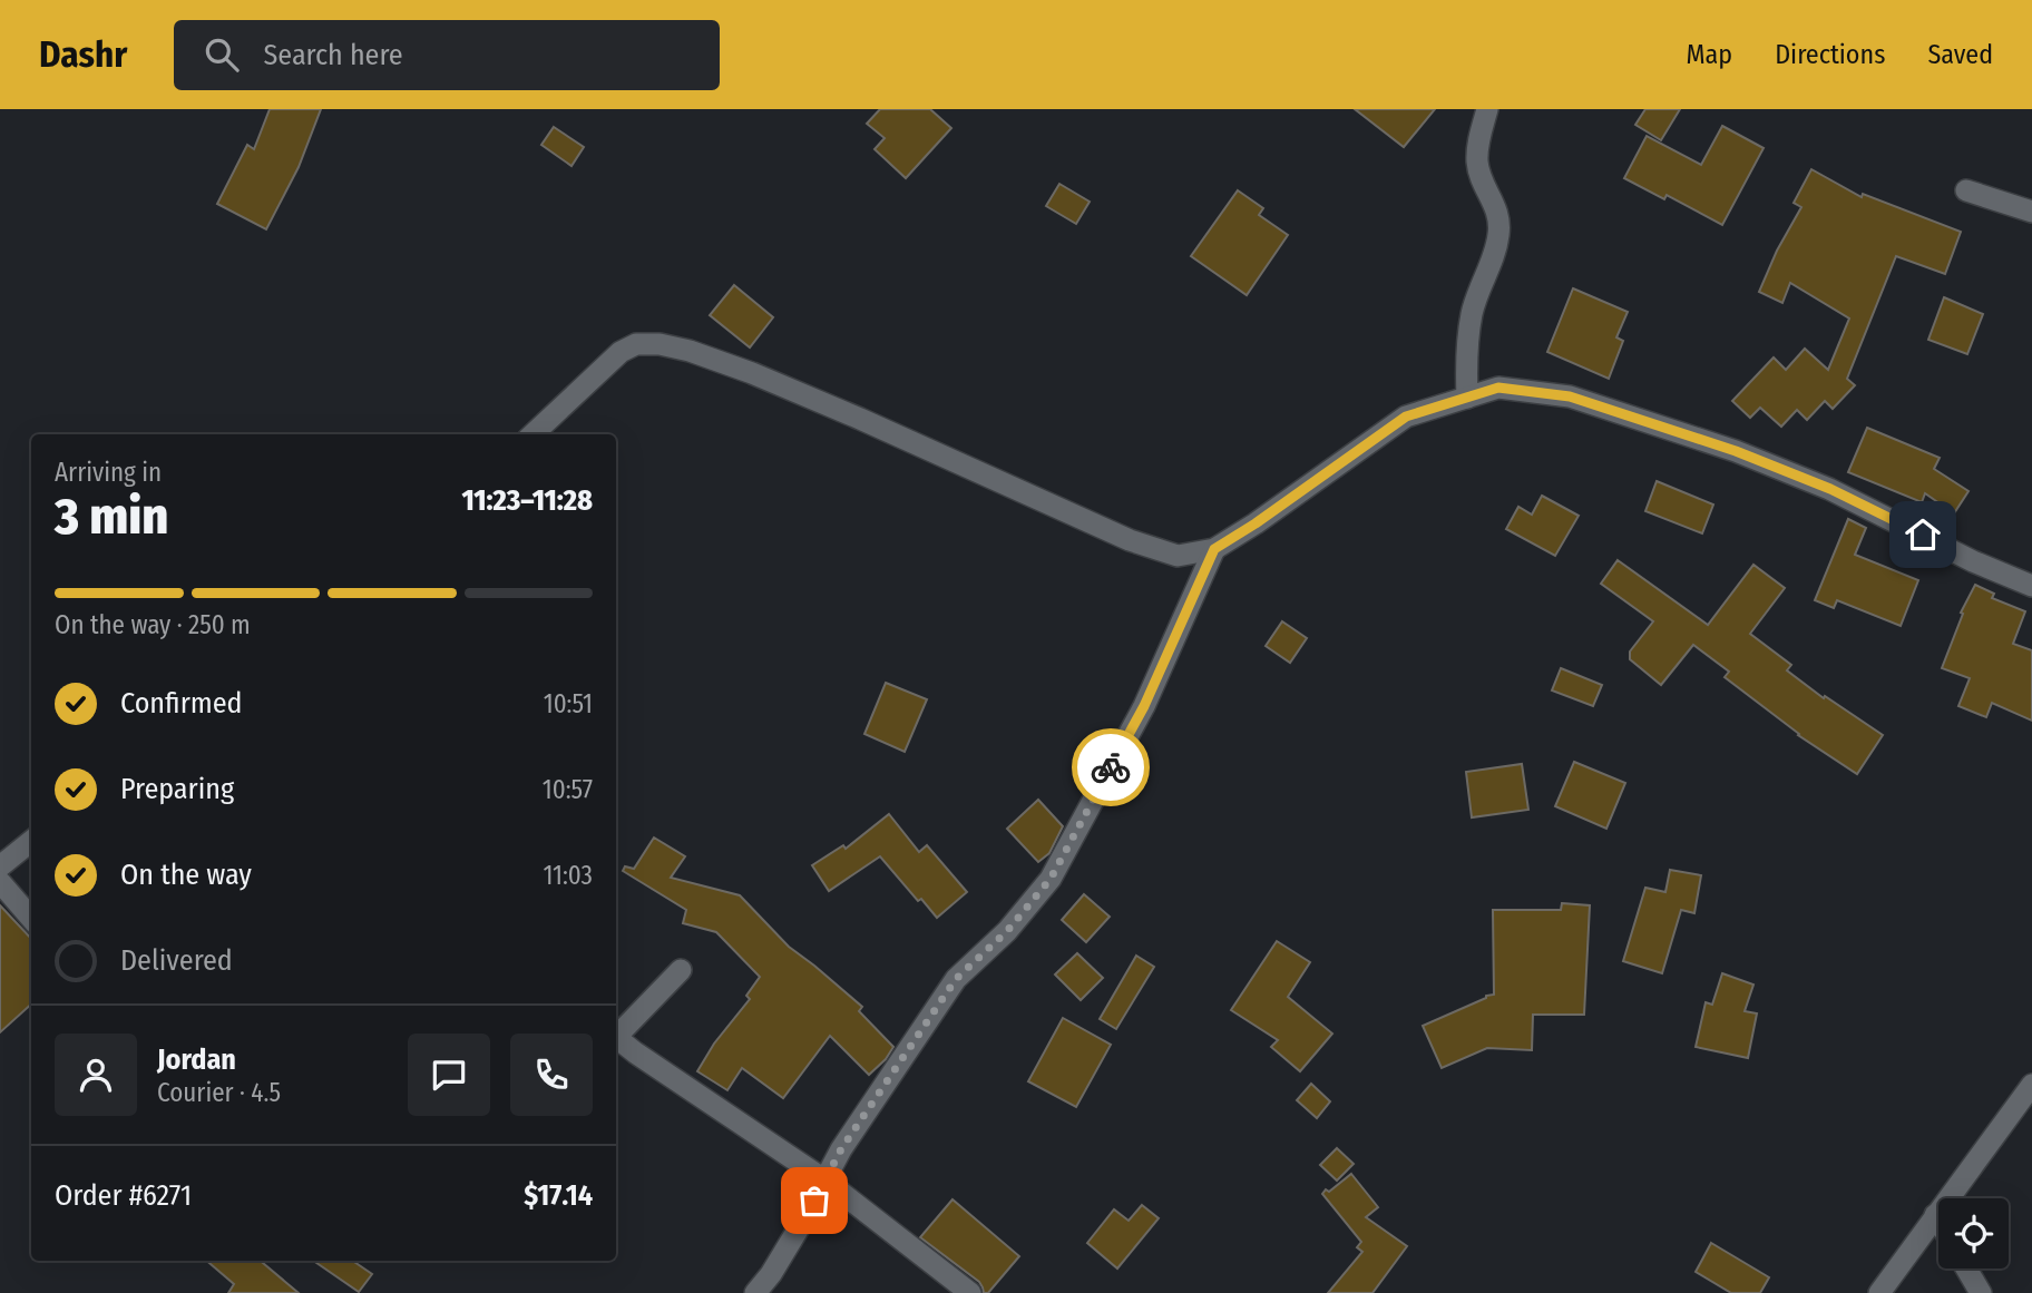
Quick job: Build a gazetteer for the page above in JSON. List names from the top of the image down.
{
  "page": {
    "header": "Dashr",
    "search": "Search here",
    "nav": ["Map", "Directions", "Saved"],
    "heading": ["3 min", "Arriving in", "11:23–11:28"],
    "panel": [
      "Jordan",
      "Courier · 4.5",
      "Order #6271",
      "$17.14"
    ],
    "bar": "On the way · 250 m",
    "list": [
      ["Confirmed", "10:51"],
      ["Preparing", "10:57"],
      ["On the way", "11:03"],
      "Delivered"
    ]
  }
}
